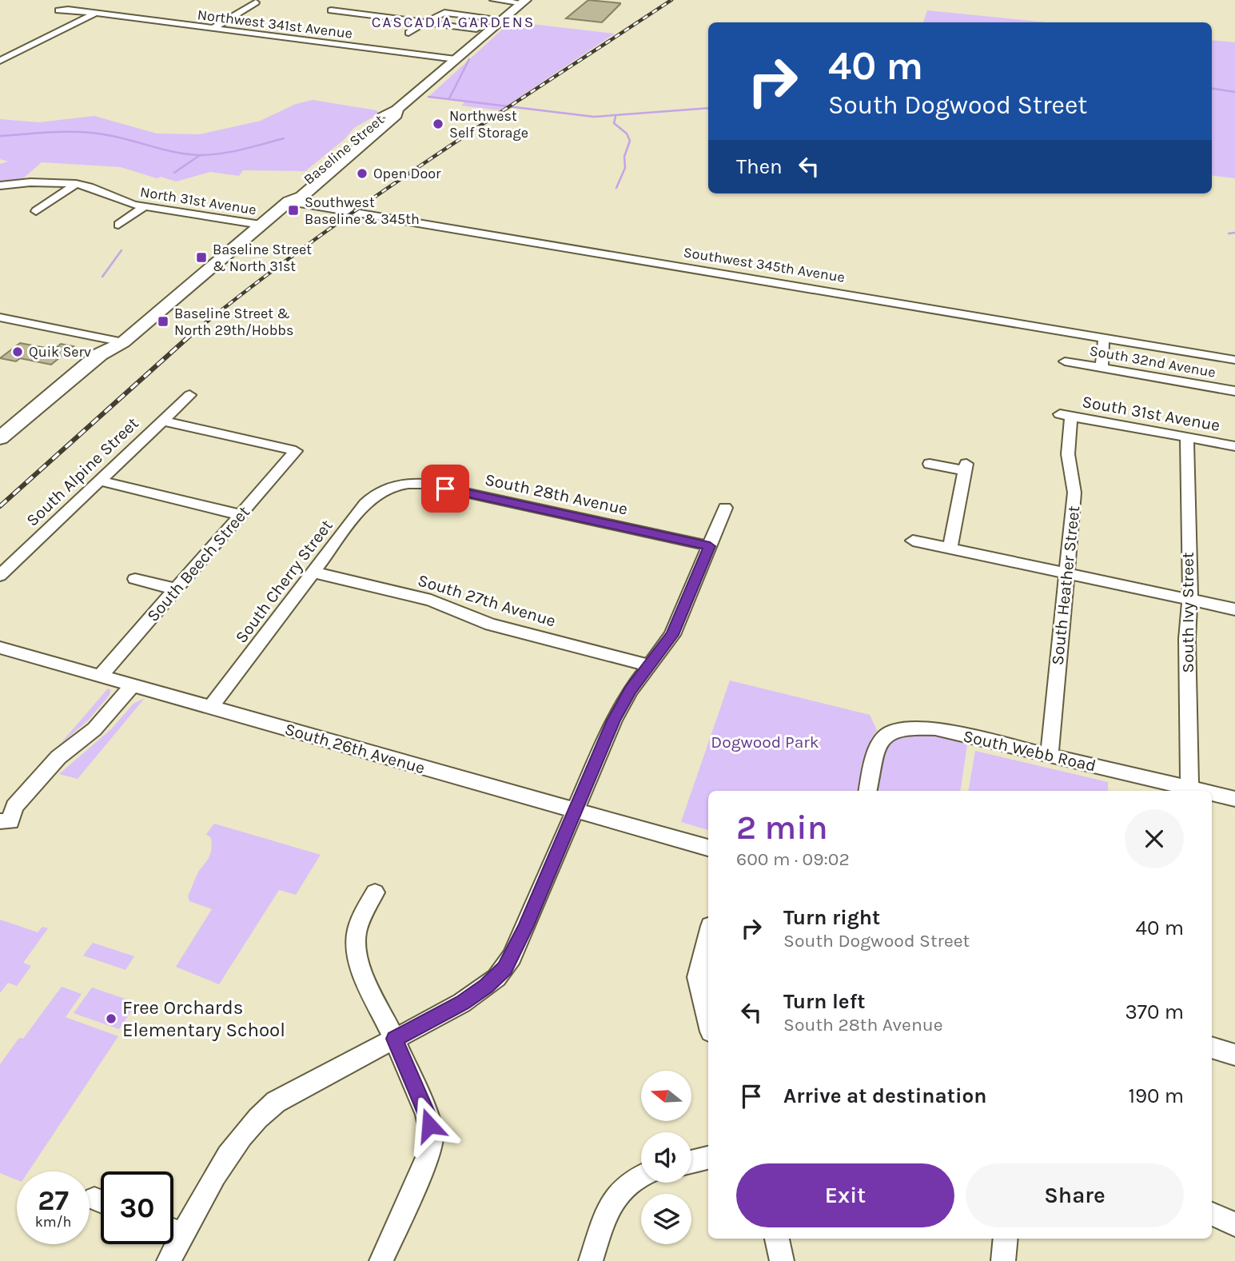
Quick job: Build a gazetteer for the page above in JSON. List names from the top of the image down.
{
  "streets": {
    "highway": ["Baseline Street"],
    "street": [
      "Northwest 341st Avenue",
      "North 31st Avenue",
      "Southwest 345th Avenue",
      "South 32nd Avenue",
      "South 31st Avenue",
      "South Alpine Street",
      "South 28th Avenue",
      "South Beech Street",
      "South Cherry Street",
      "South Heather Street",
      "South 27th Avenue",
      "South Ivy Street",
      "South 26th Avenue",
      "South Webb Road"
    ]
  },
  "crossings": [
    ["Northwest 341st Avenue", "Baseline Street"],
    ["Baseline Street", "North 31st Avenue"],
    ["Baseline Street", "Southwest 345th Avenue"],
    ["South 31st Avenue", "South Heather Street"],
    ["South 31st Avenue", "South Ivy Street"],
    ["South Alpine Street", "South Beech Street"],
    ["South 28th Avenue", "South Cherry Street"],
    ["South Beech Street", "South 26th Avenue"],
    ["South Cherry Street", "South 27th Avenue"],
    ["South Cherry Street", "South 26th Avenue"],
    ["South Heather Street", "South Webb Road"],
    ["South Ivy Street", "South Webb Road"]
  ],
  "districts": ["CASCADIA GARDENS"],
  "parks": ["Dogwood Park"],
  "places": {
    "other": [
      "Northwest Self Storage",
      "Open Door",
      "Quik Serv",
      "Free Orchards Elementary School"
    ],
    "transit": ["Southwest Baseline & 345th", "Baseline Street & North 31st", "Baseline Street & North 29th/Hobbs"]
  },
  "north": "left",
  "page": {
    "turn": ["40 m", "South Dogwood Street"],
    "then": "Then",
    "heading": ["2 min", "600 m · 09:02"],
    "list": [
      {
        "name": "Turn right",
        "note": "South Dogwood Street",
        "value": "40 m"
      },
      {
        "name": "Turn left",
        "note": "South 28th Avenue",
        "value": "370 m"
      },
      {
        "name": "Arrive at destination",
        "value": "190 m"
      }
    ],
    "buttons": ["Exit", "Share"],
    "speed": "27 km/h",
    "limit": "30"
  }
}
